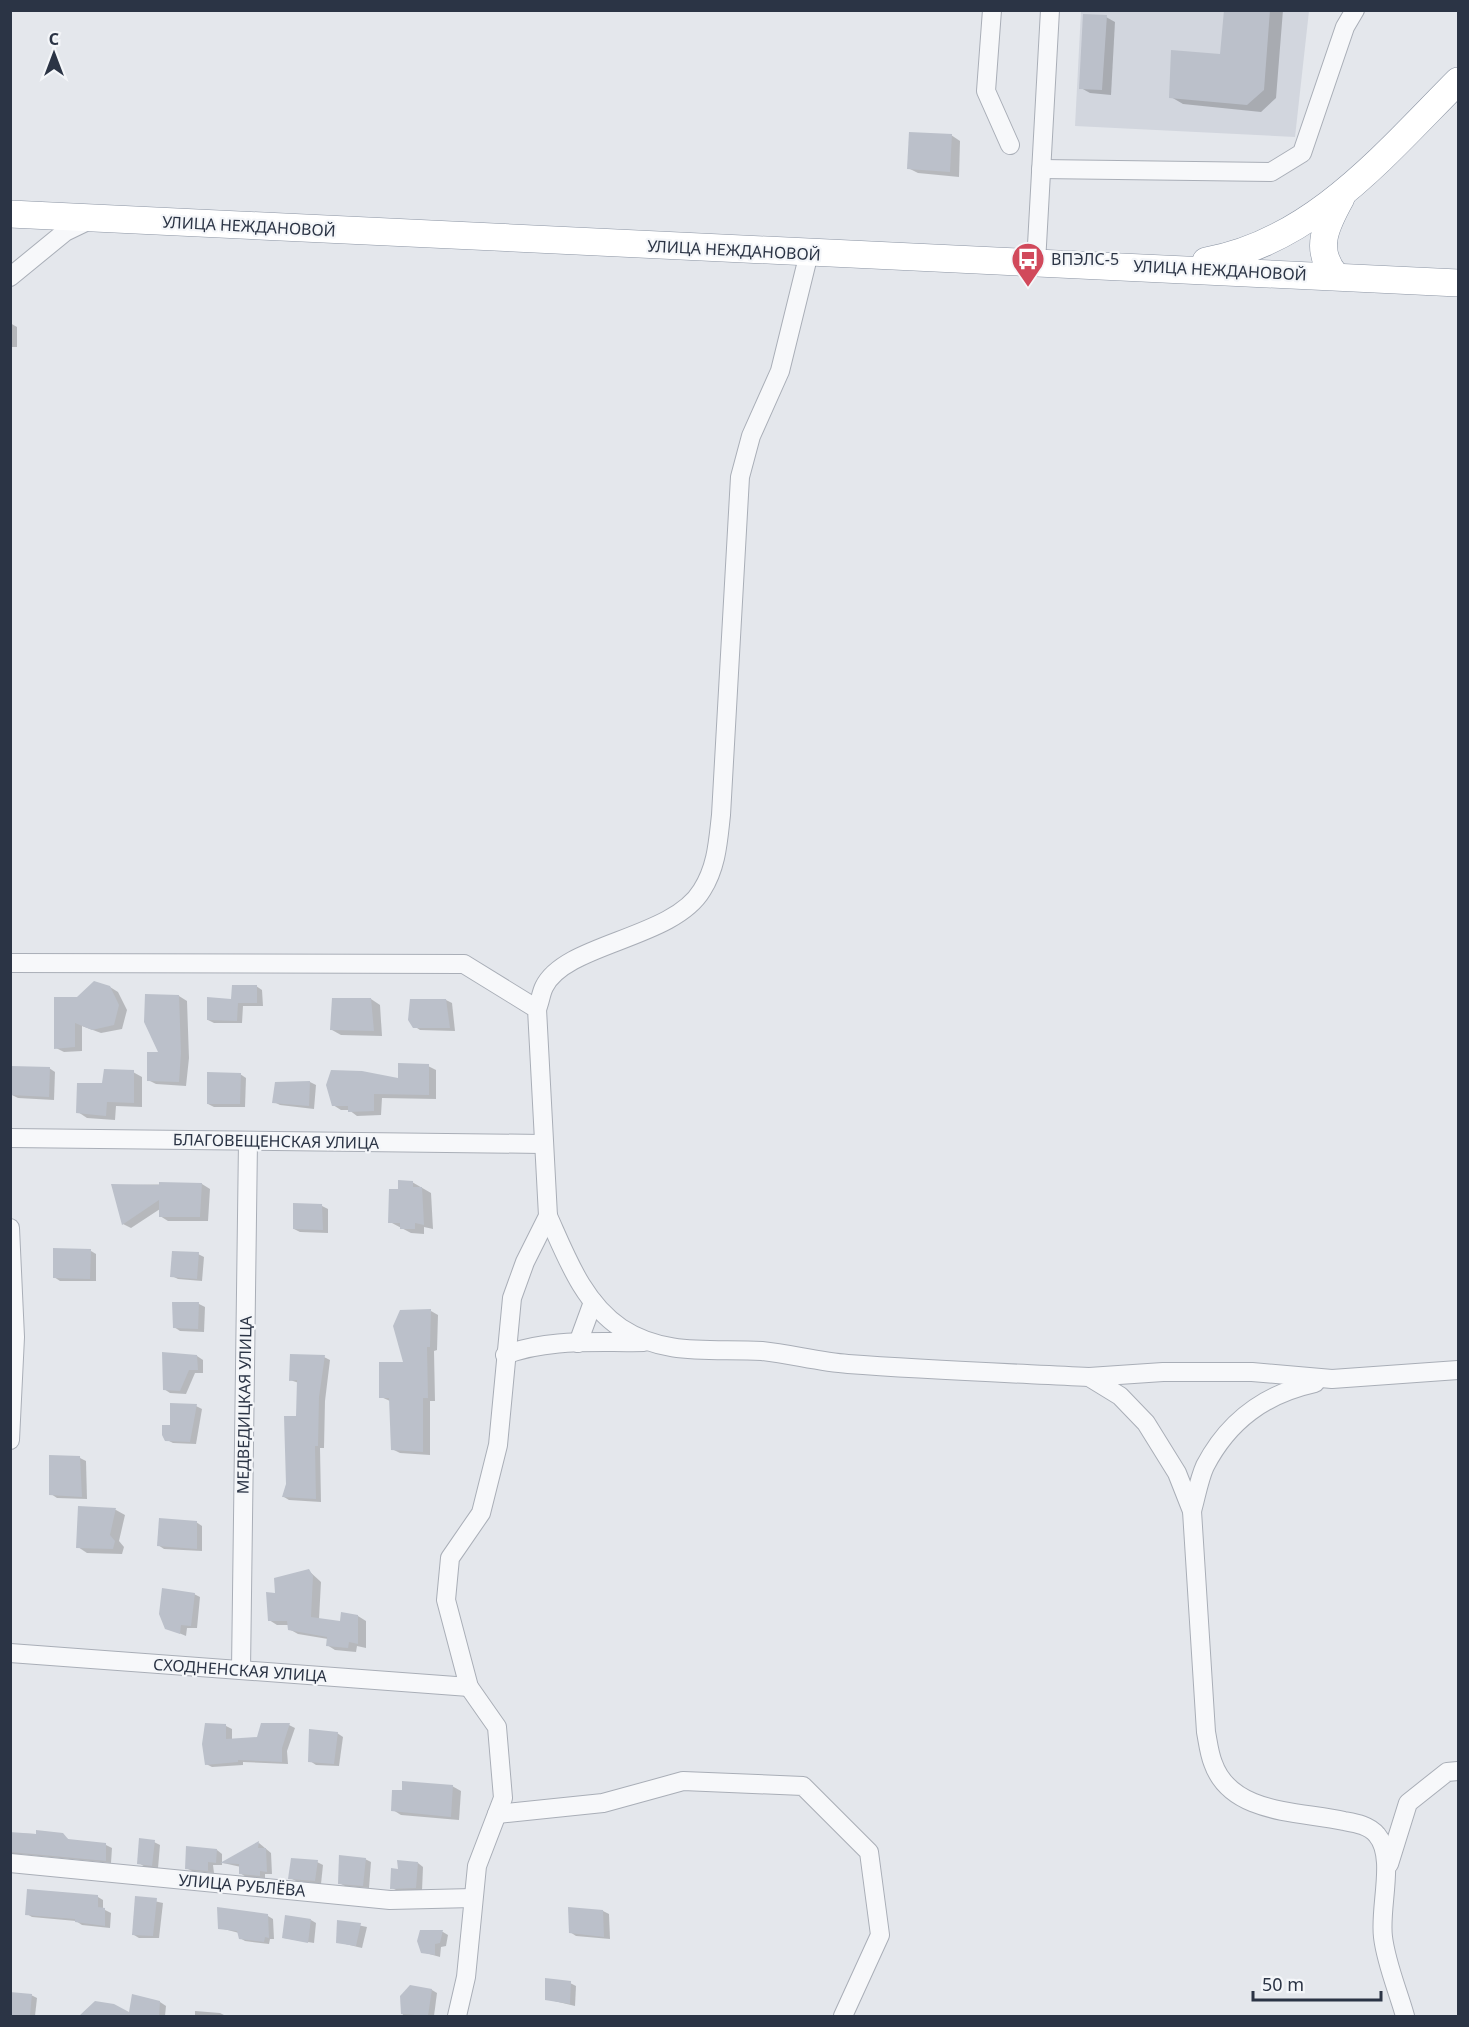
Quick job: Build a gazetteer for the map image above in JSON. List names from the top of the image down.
{
  "streets": {
    "highway": ["УЛИЦА НЕЖДАНОВОЙ"],
    "street": [
      "БЛАГОВЕЩЕНСКАЯ УЛИЦА",
      "МЕДВЕДИЦКАЯ УЛИЦА",
      "СХОДНЕНСКАЯ УЛИЦА",
      "УЛИЦА РУБЛЁВА"
    ]
  },
  "crossings": [
    ["БЛАГОВЕЩЕНСКАЯ УЛИЦА", "МЕДВЕДИЦКАЯ УЛИЦА"],
    ["МЕДВЕДИЦКАЯ УЛИЦА", "СХОДНЕНСКАЯ УЛИЦА"]
  ],
  "places": {
    "bus stop": ["ВПЭЛС-5"]
  },
  "scale_bar": "50 m",
  "north": "top"
}
